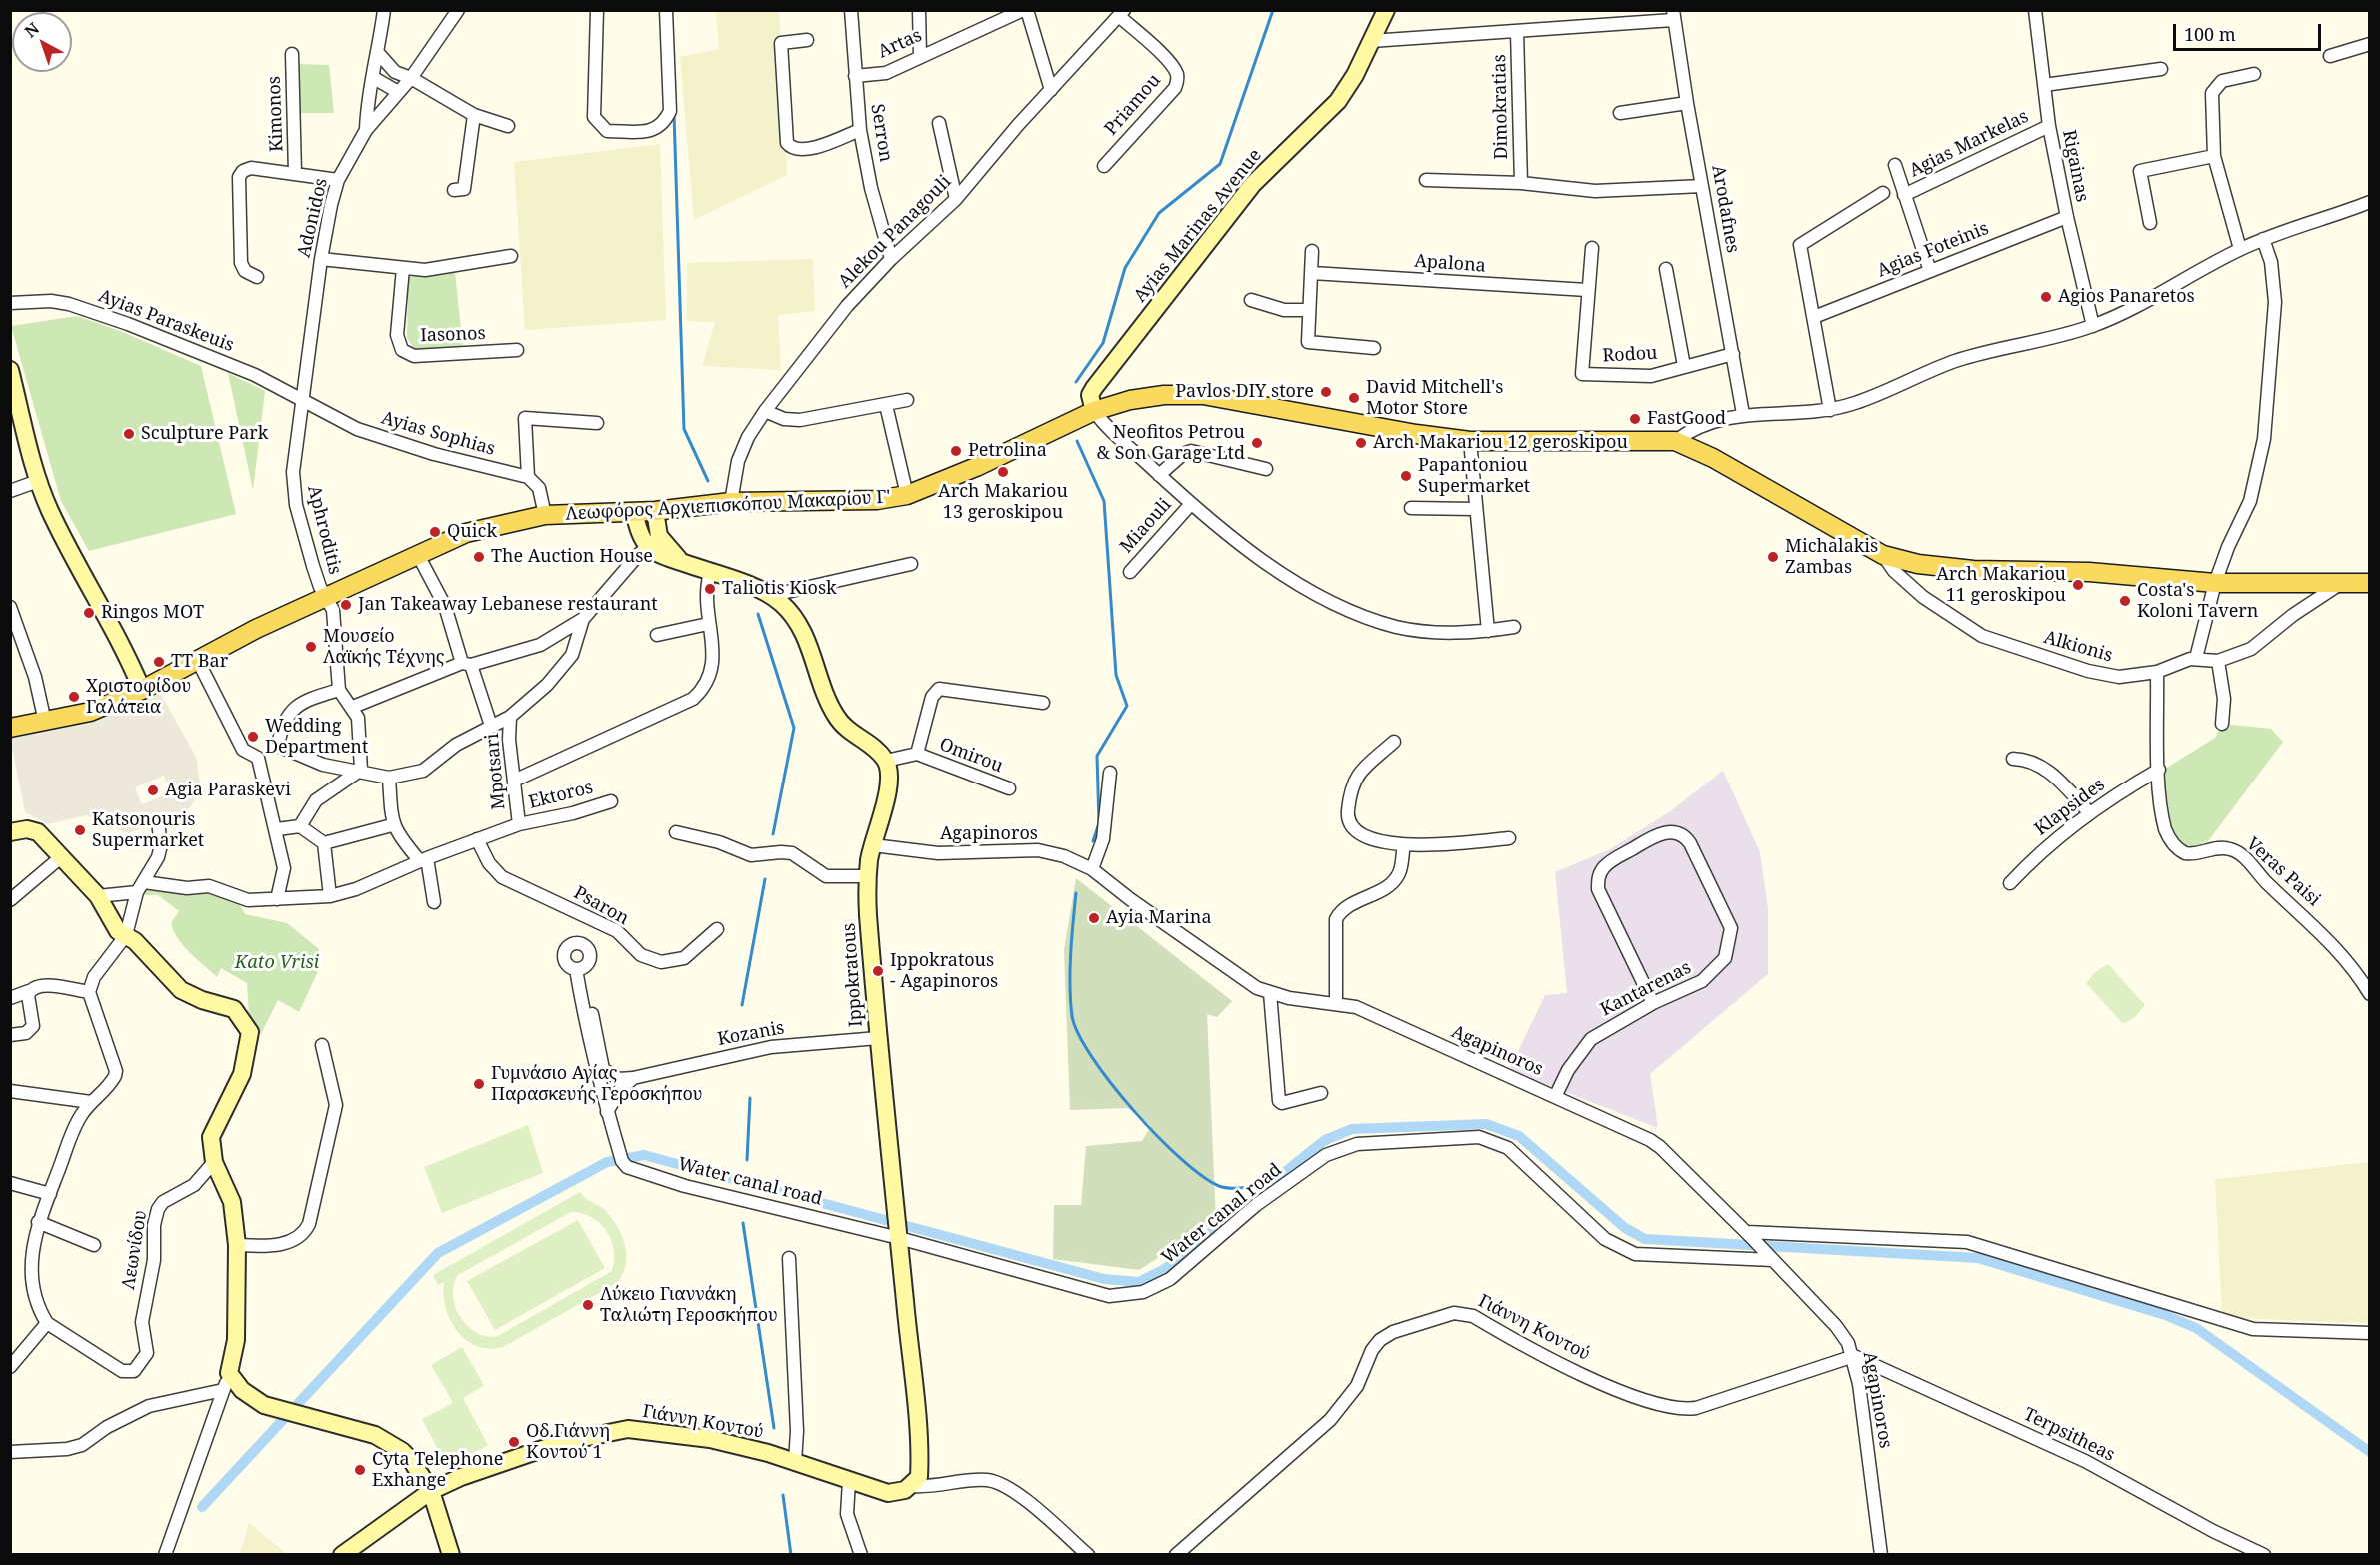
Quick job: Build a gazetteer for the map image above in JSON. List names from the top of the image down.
{
  "streets": {
    "main road": ["Λεωφόρος Αρχιεπισκόπου Μακαρίου Γ'"],
    "street": [
      "Artas",
      "Priamou",
      "Dimokratias",
      "Kimonos",
      "Serron",
      "Agias Markelas",
      "Rigainas",
      "Arodafnes",
      "Adonidos",
      "Ayias Marinas Avenue",
      "Alekou Panagouli",
      "Agias Foteinis",
      "Apalona",
      "Ayias Paraskeuis",
      "Iasonos",
      "Rodou",
      "Ayias Sophias",
      "Miaouli",
      "Aphroditis",
      "Alkionis",
      "Omirou",
      "Mpotsari",
      "Ektoros",
      "Klapsides",
      "Agapinoros",
      "Veras Paisi",
      "Psaron",
      "Ippokratous",
      "Kantarenas",
      "Kozanis",
      "Water canal road",
      "Λεωνίδου",
      "Γιάννη Κοντού",
      "Terpsitheas"
    ]
  },
  "crossings": [
    ["Artas", "Serron"],
    ["Priamou", "Alekou Panagouli"],
    ["Serron", "Alekou Panagouli"],
    ["Agias Markelas", "Rigainas"],
    ["Rigainas", "Agias Foteinis"],
    ["Arodafnes", "Rodou"],
    ["Adonidos", "Ayias Paraskeuis"],
    ["Adonidos", "Ayias Sophias"],
    ["Adonidos", "Aphroditis"],
    ["Ayias Marinas Avenue", "Λεωφόρος Αρχιεπισκόπου Μακαρίου Γ'"],
    ["Alekou Panagouli", "Λεωφόρος Αρχιεπισκόπου Μακαρίου Γ'"],
    ["Apalona", "Rodou"],
    ["Ayias Paraskeuis", "Ayias Sophias"],
    ["Ayias Paraskeuis", "Aphroditis"],
    ["Ayias Sophias", "Aphroditis"],
    ["Λεωφόρος Αρχιεπισκόπου Μακαρίου Γ'", "Aphroditis"],
    ["Λεωφόρος Αρχιεπισκόπου Μακαρίου Γ'", "Alkionis"],
    ["Alkionis", "Veras Paisi"],
    ["Omirou", "Ippokratous"],
    ["Mpotsari", "Ektoros"],
    ["Ektoros", "Psaron"],
    ["Klapsides", "Veras Paisi"],
    ["Agapinoros", "Ippokratous"],
    ["Agapinoros", "Kantarenas"],
    ["Agapinoros", "Water canal road"],
    ["Agapinoros", "Γιάννη Κοντού"],
    ["Agapinoros", "Terpsitheas"],
    ["Ippokratous", "Kozanis"],
    ["Ippokratous", "Water canal road"],
    ["Ippokratous", "Γιάννη Κοντού"],
    ["Kozanis", "Water canal road"],
    ["Γιάννη Κοντού", "Terpsitheas"]
  ],
  "parks": ["Kato Vrisi"],
  "places": [
    "Agios Panaretos",
    "Pavlos DIY store",
    "David Mitchell's Motor Store",
    "FastGood",
    "Sculpture Park",
    "Neofitos Petrou & Son Garage Ltd",
    "Arch Makariou 12 geroskipou",
    "Petrolina",
    "Arch Makariou 13 geroskipou",
    "Papantoniou Supermarket",
    "Quick",
    "The Auction House",
    "Michalakis Zambas",
    "Arch Makariou 11 geroskipou",
    "Taliotis Kiosk",
    "Costa's Koloni Tavern",
    "Jan Takeaway Lebanese restaurant",
    "Ringos MOT",
    "Μουσείο Λαϊκής Τέχνης",
    "TT Bar",
    "Χριστοφίδου Γαλάτεια",
    "Wedding Department",
    "Agia Paraskevi",
    "Katsonouris Supermarket",
    "Ayia Marina",
    "Ippokratous - Agapinoros",
    "Γυμνάσιο Αγίας Παρασκευής Γεροσκήπου",
    "Λύκειο Γιαννάκη Ταλιώτη Γεροσκήπου",
    "Οδ.Γιάννη Κοντού 1",
    "Cyta Telephone Exhange"
  ],
  "scale_bar": "100 m",
  "north": "top left"
}
